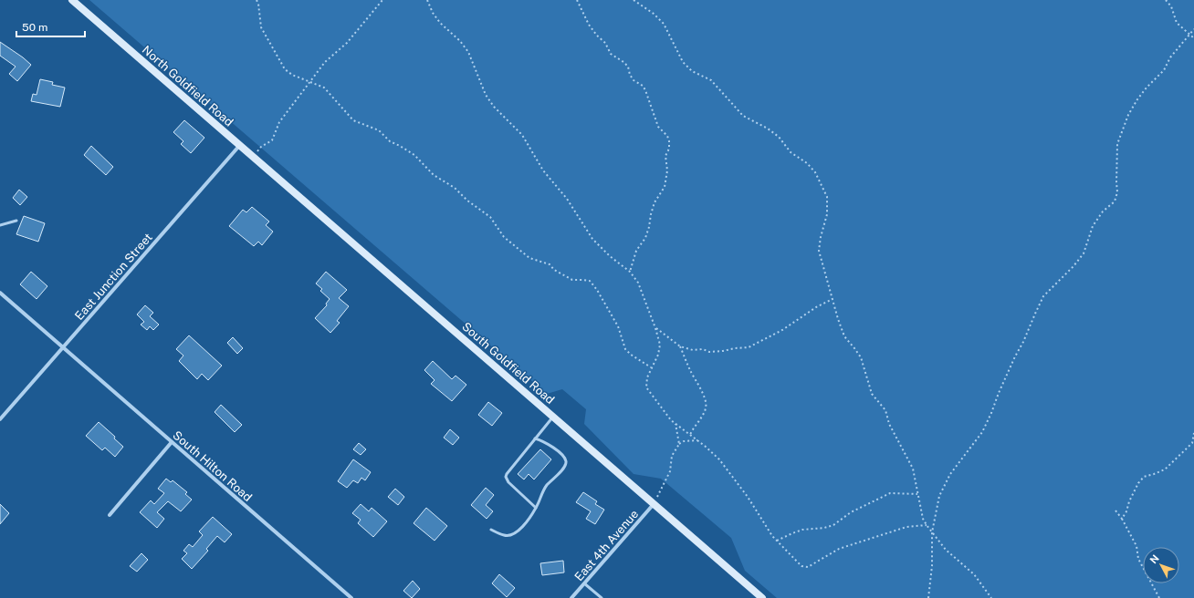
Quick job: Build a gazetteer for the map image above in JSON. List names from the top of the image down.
{
  "streets": {
    "main road": ["North Goldfield Road", "South Goldfield Road"],
    "street": ["East Junction Street", "South Hilton Road", "East 4th Avenue"]
  },
  "crossings": [
    ["North Goldfield Road", "East Junction Street"],
    ["North Goldfield Road", "South Goldfield Road"],
    ["East Junction Street", "South Goldfield Road"],
    ["East Junction Street", "South Hilton Road"],
    ["South Goldfield Road", "East 4th Avenue"]
  ],
  "scale_bar": "50 m",
  "north": "top left"
}
